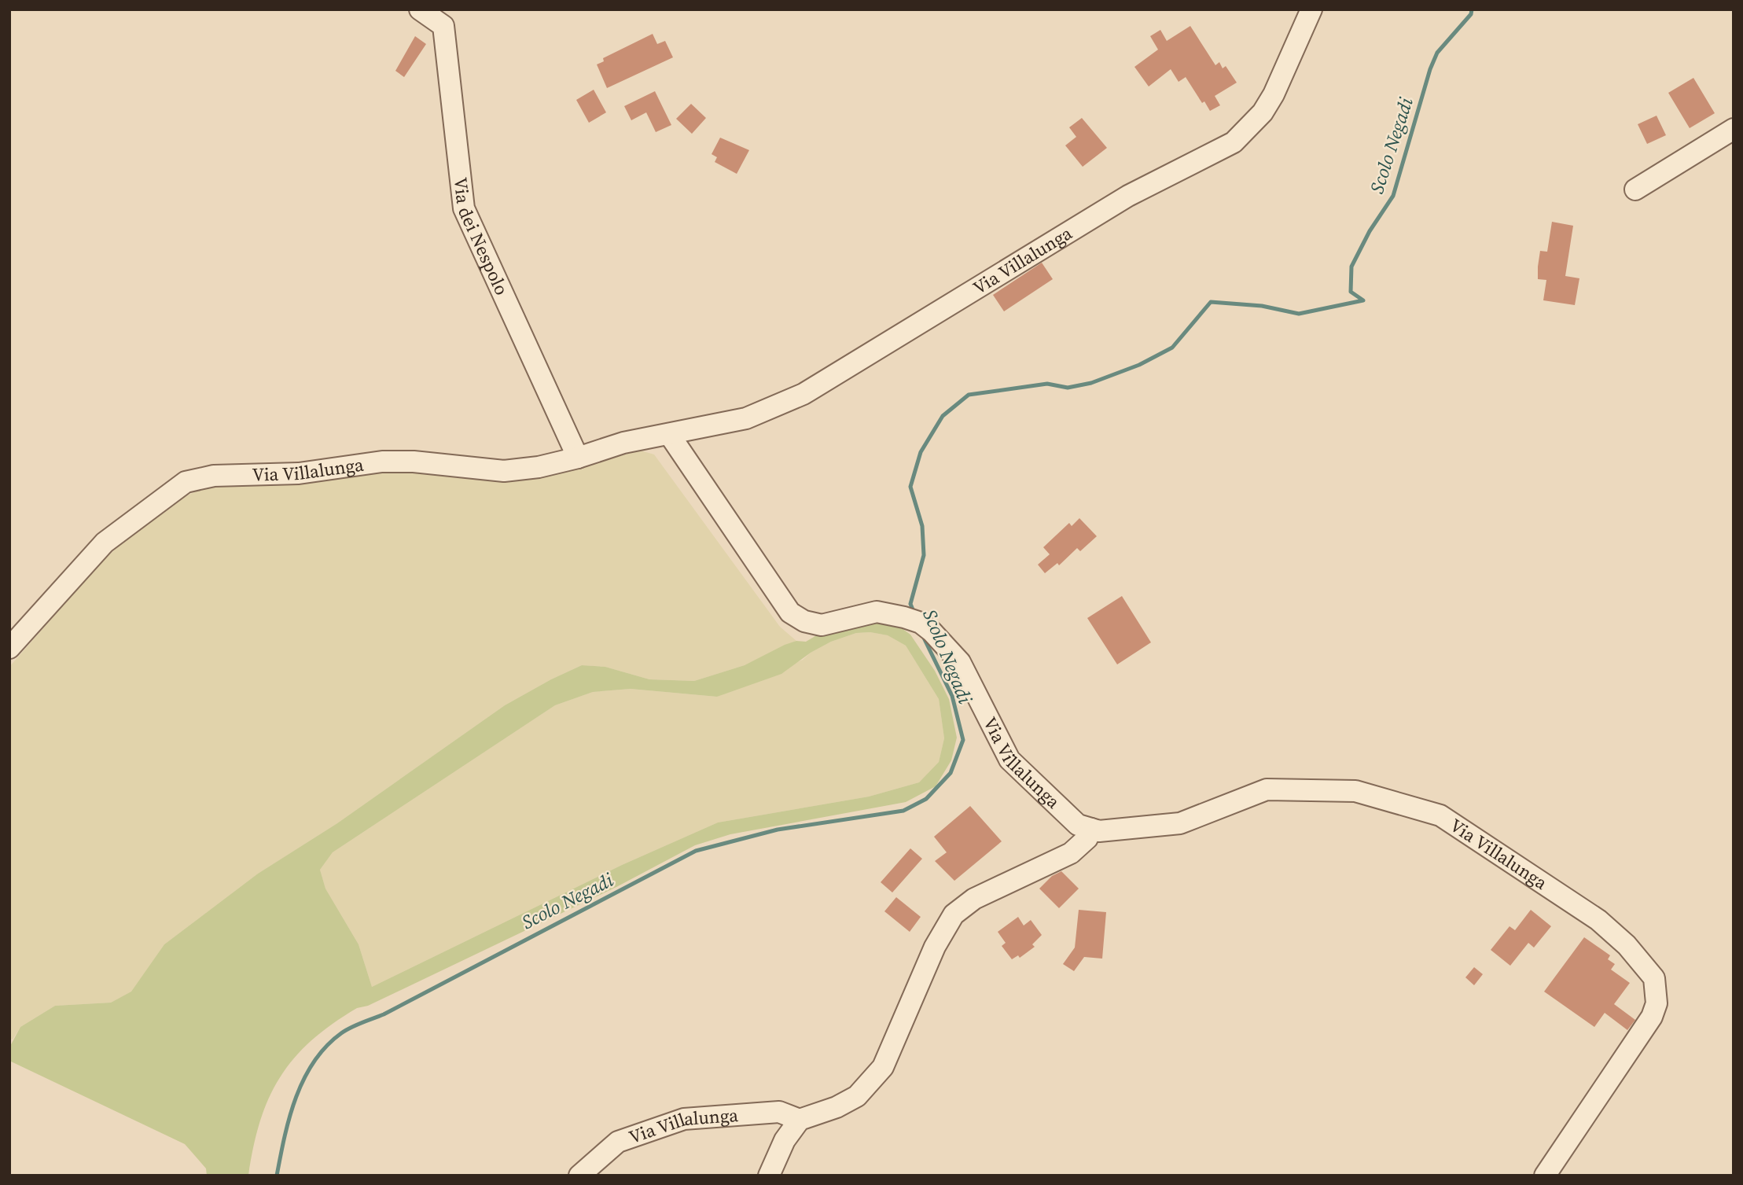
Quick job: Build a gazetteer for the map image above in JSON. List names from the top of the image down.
{
  "streets": {
    "street": ["Via dei Nespolo", "Via Villalunga"]
  },
  "crossings": [
    ["Via dei Nespolo", "Via Villalunga"]
  ],
  "water": ["Scolo Negadi"]
}
